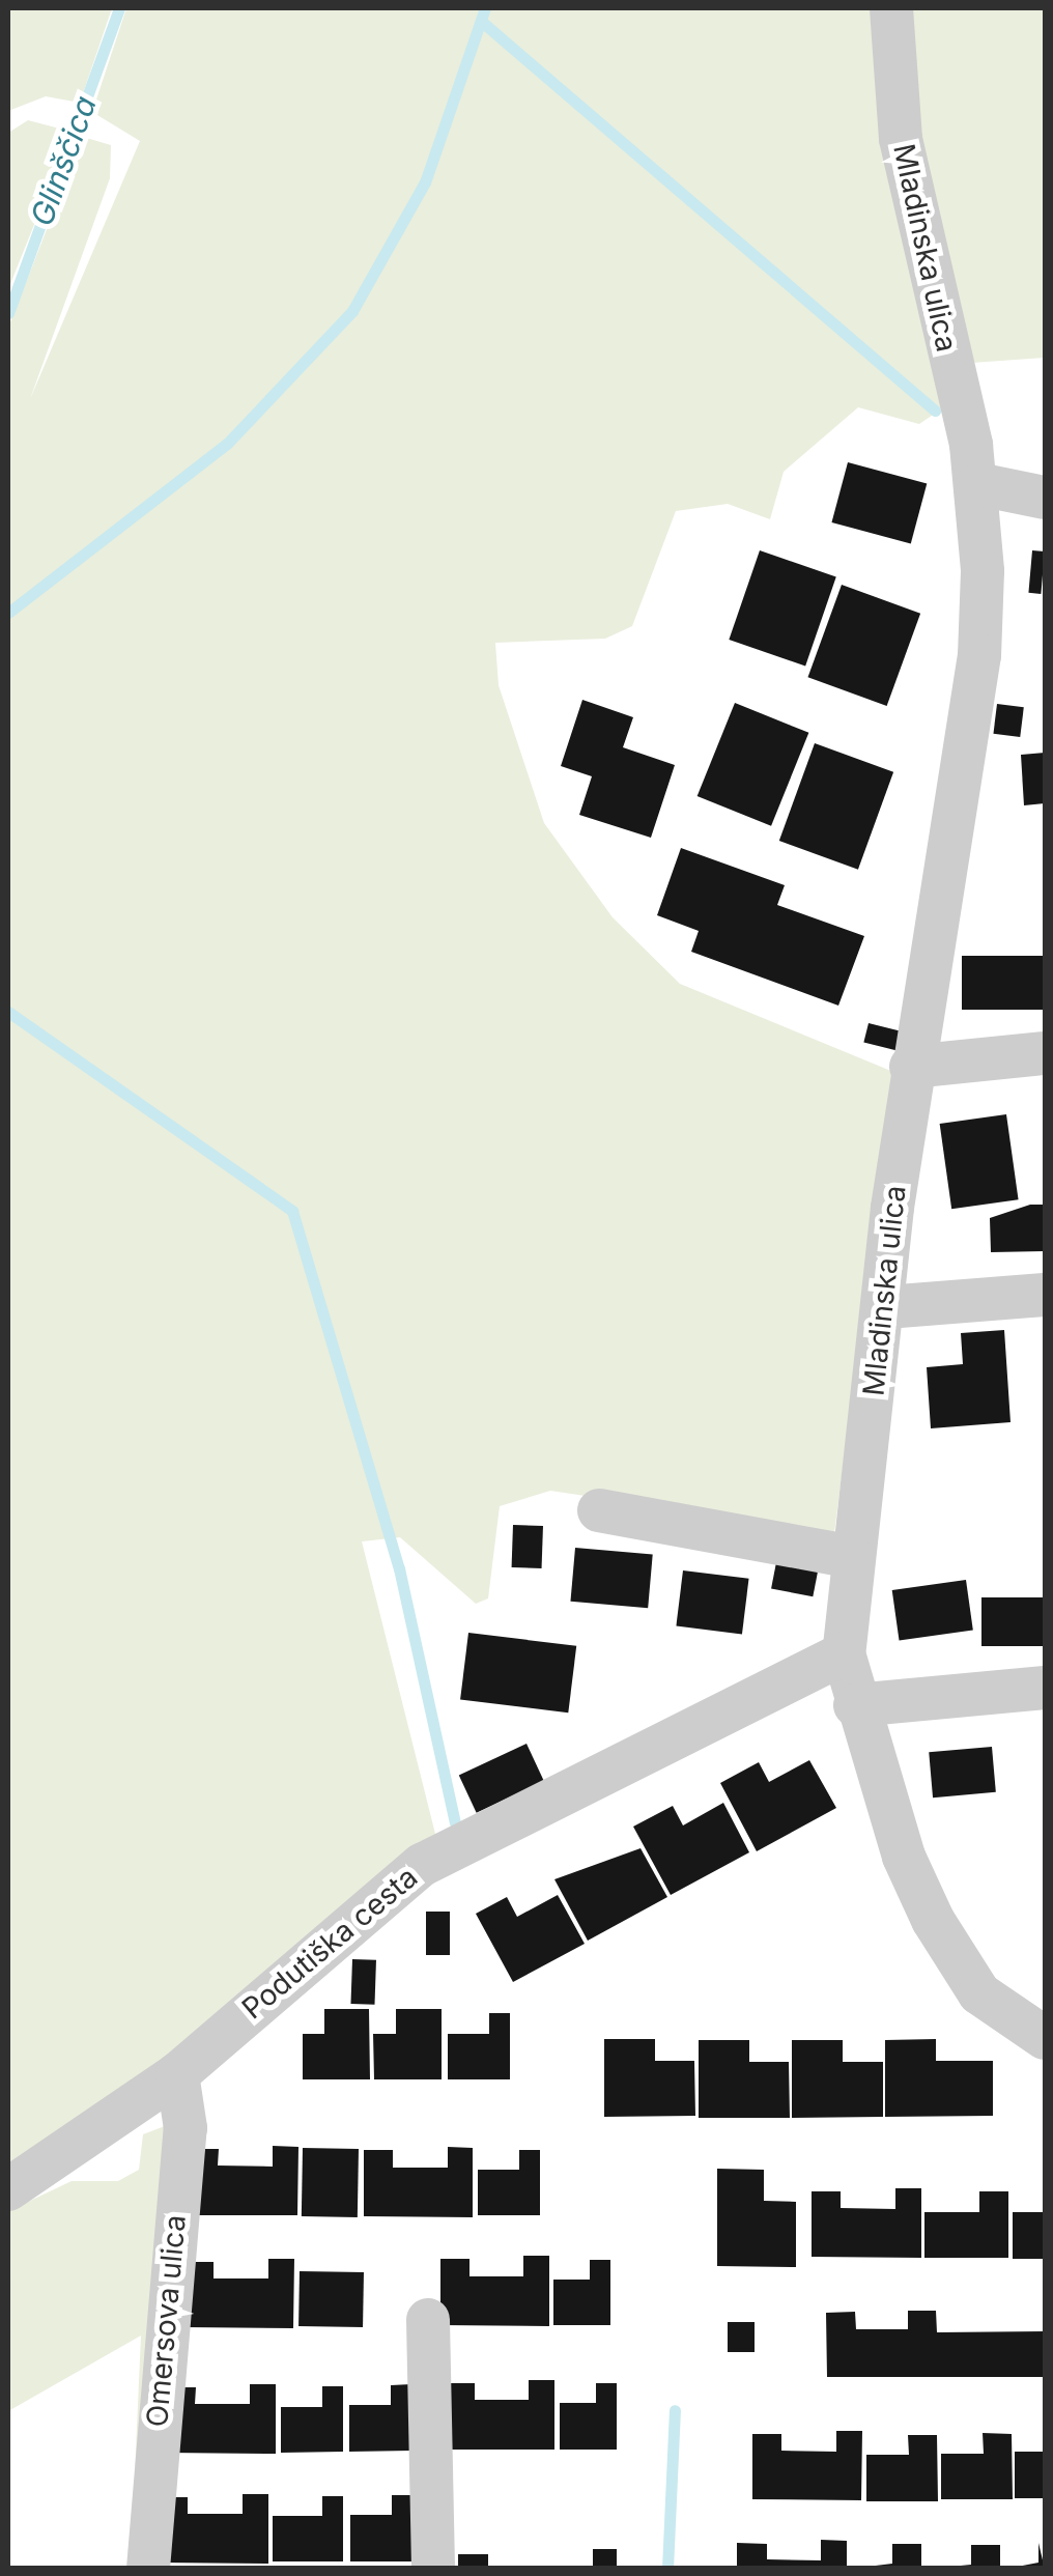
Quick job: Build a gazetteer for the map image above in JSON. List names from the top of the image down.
{
  "streets": {
    "street": ["Mladinska ulica", "Podutiška cesta", "Omersova ulica"]
  },
  "crossings": [
    ["Mladinska ulica", "Podutiška cesta"],
    ["Podutiška cesta", "Omersova ulica"]
  ],
  "water": ["Glinščica"]
}
